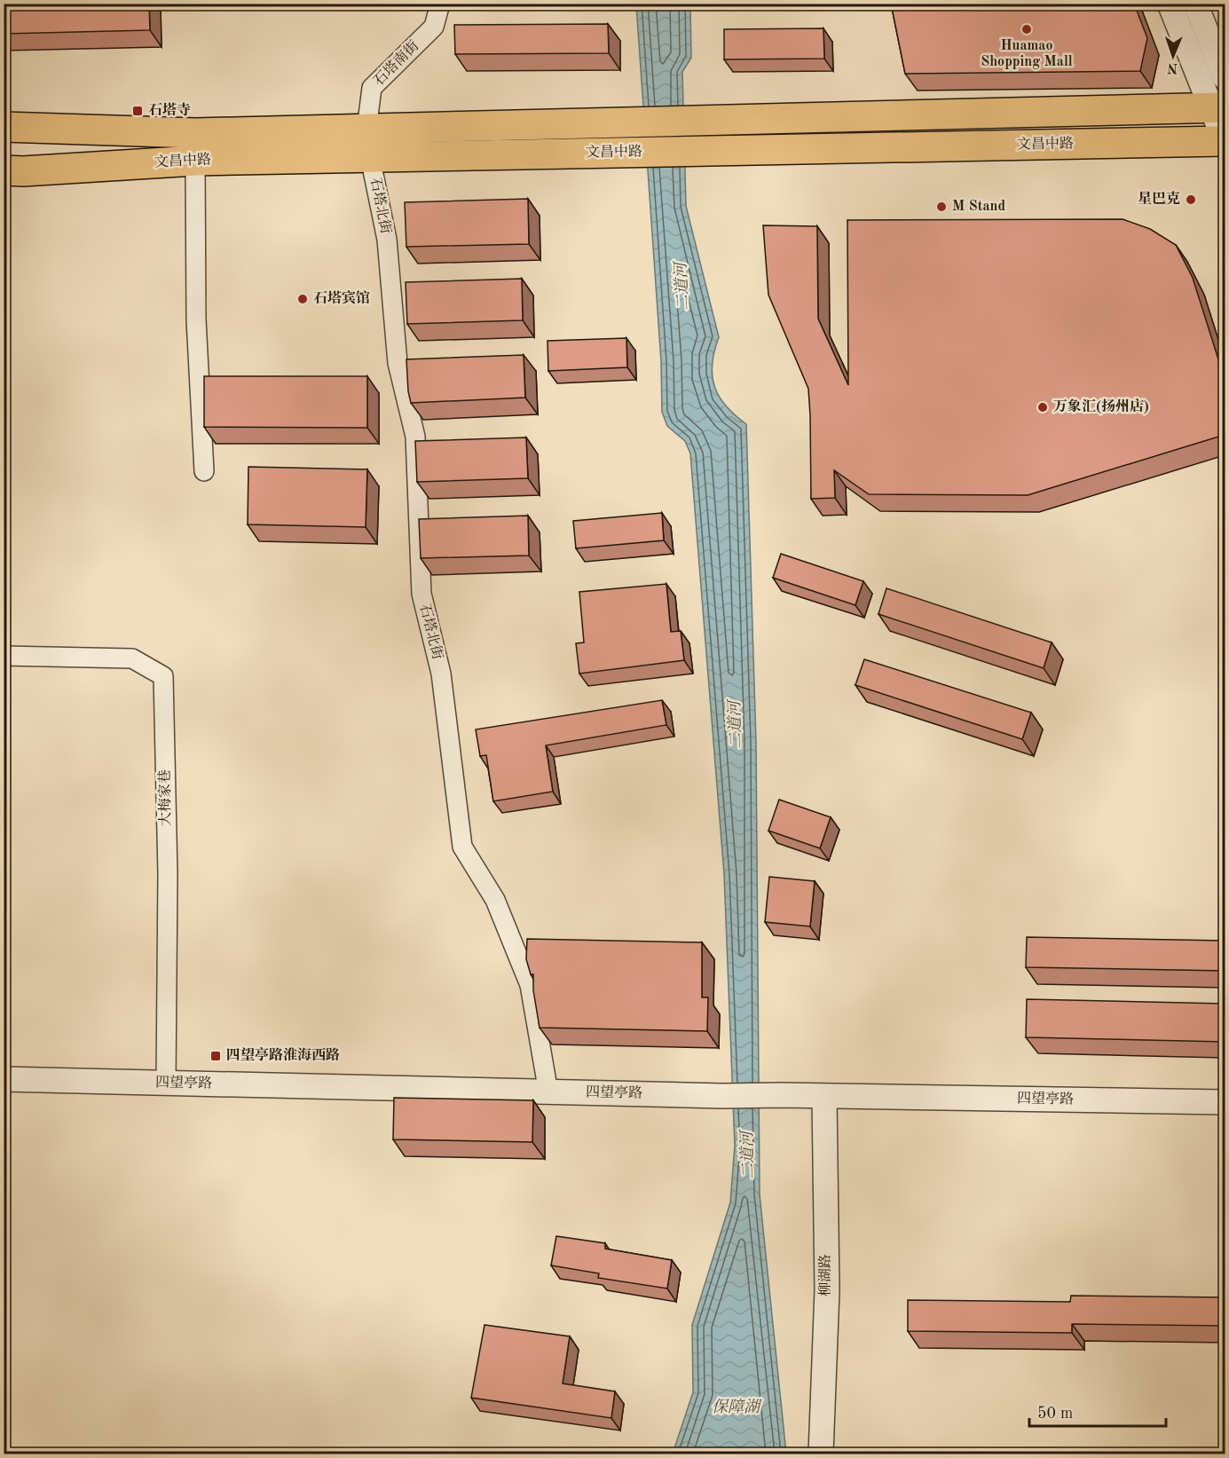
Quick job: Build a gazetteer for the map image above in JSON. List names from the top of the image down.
{
  "streets": {
    "main road": ["文昌中路"],
    "street": [
      "石塔南街",
      "石塔北街",
      "大梅家巷",
      "四望亭路",
      "柳湖路"
    ]
  },
  "crossings": [
    ["石塔南街", "文昌中路"],
    ["石塔南街", "石塔北街"],
    ["文昌中路", "石塔北街"],
    ["石塔北街", "四望亭路"],
    ["大梅家巷", "四望亭路"],
    ["四望亭路", "柳湖路"]
  ],
  "water": ["二道河", "保障湖"],
  "places": {
    "other": [
      "Huamao Shopping Mall",
      "星巴克",
      "M Stand",
      "石塔宾馆",
      "万象汇(扬州店)"
    ],
    "transit": ["石塔寺", "四望亭路淮海西路"]
  },
  "scale_bar": "50 m",
  "north": "bottom"
}
